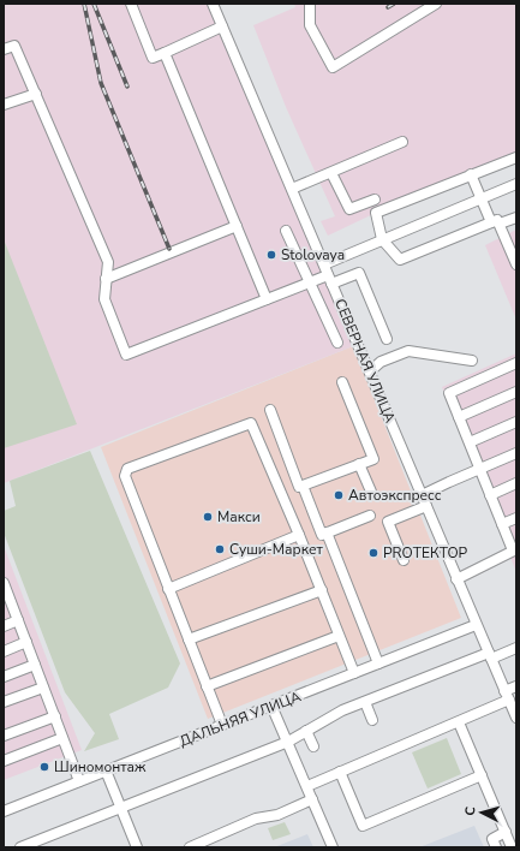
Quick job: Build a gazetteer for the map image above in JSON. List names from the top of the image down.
{
  "streets": {
    "street": ["СЕВЕРНАЯ УЛИЦА", "ДАЛЬНЯЯ УЛИЦА"]
  },
  "crossings": [
    ["СЕВЕРНАЯ УЛИЦА", "ДАЛЬНЯЯ УЛИЦА"]
  ],
  "places": [
    "Stolovaya",
    "Автоэкспресс",
    "Макси",
    "Суши-Маркет",
    "PROТЕКТОР",
    "Шиномонтаж"
  ],
  "north": "left"
}
